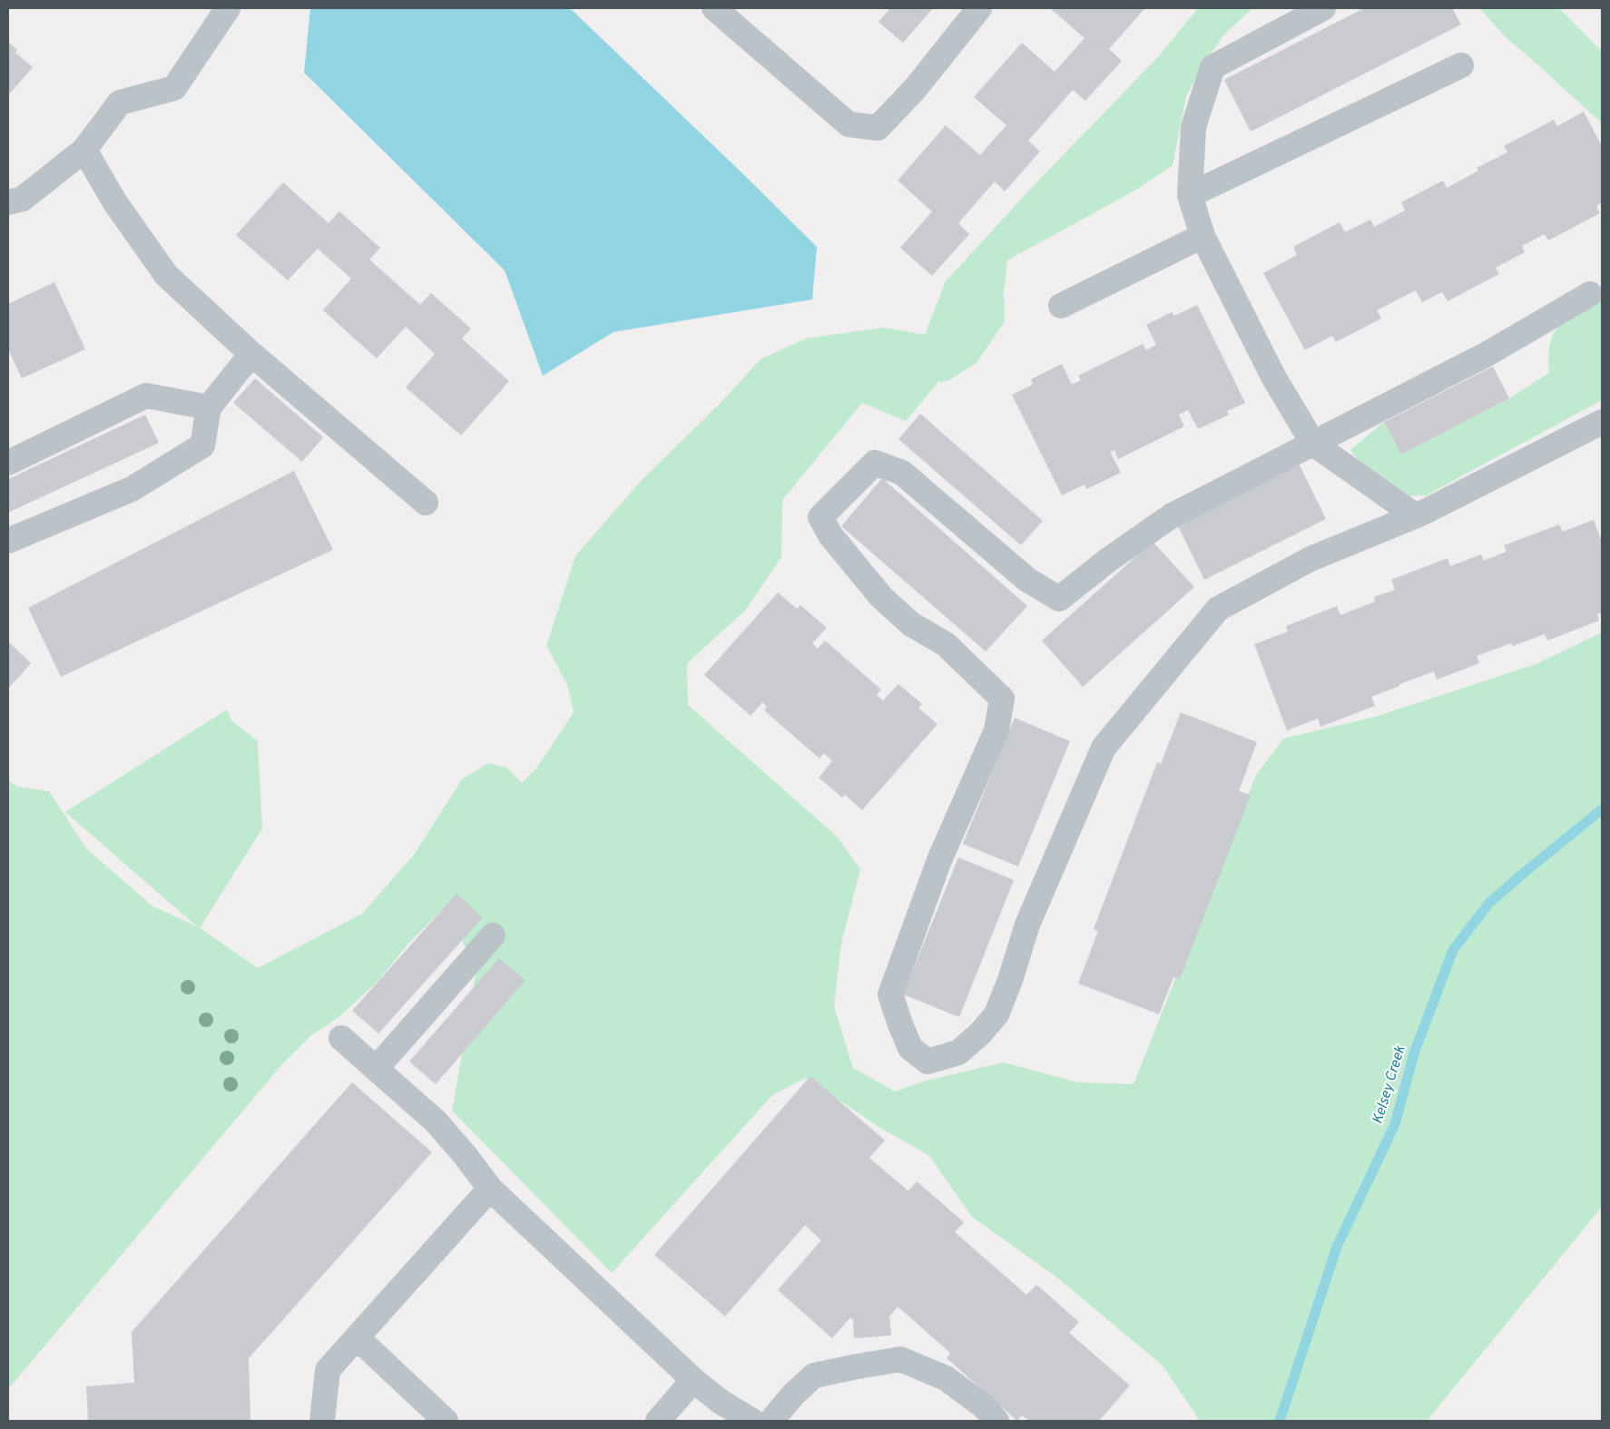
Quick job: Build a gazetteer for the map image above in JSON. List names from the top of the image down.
{
  "water": ["Kelsey Creek"]
}
